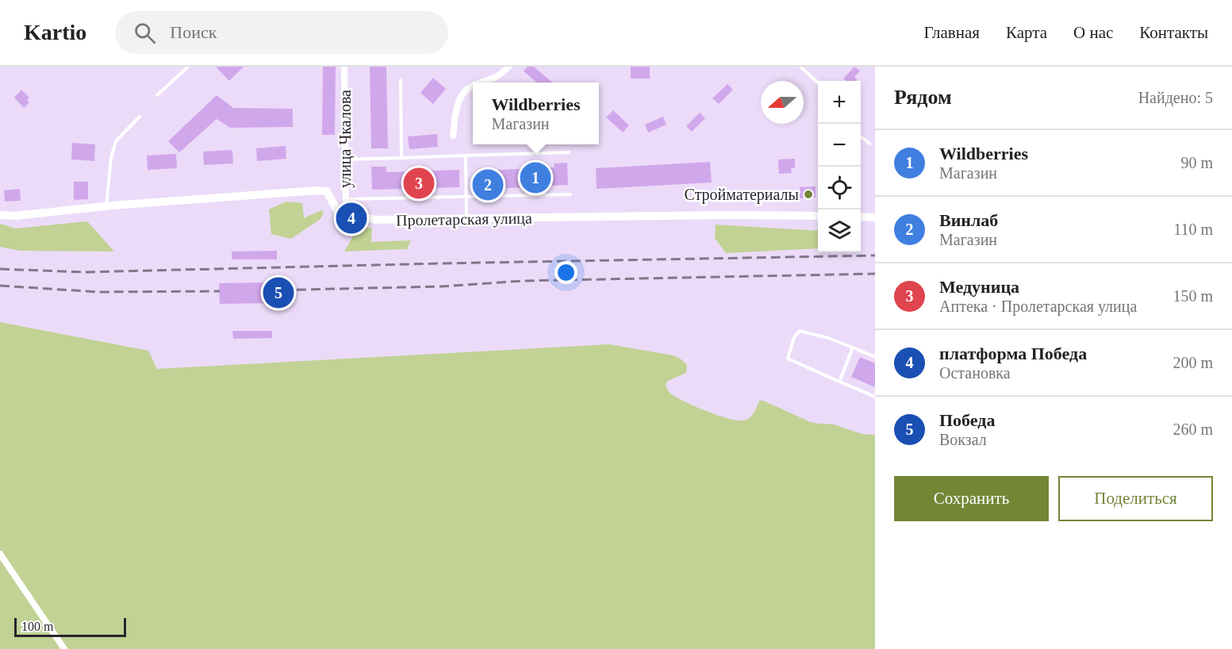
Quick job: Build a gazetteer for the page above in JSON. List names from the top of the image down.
{
  "streets": {
    "main road": ["Пролетарская улица"],
    "street": ["улица Чкалова"]
  },
  "crossings": [
    ["улица Чкалова", "Пролетарская улица"]
  ],
  "places": ["Стройматериалы"],
  "scale_bar": "100 m",
  "north": "left",
  "page": {
    "header": "Kartio",
    "search": "Поиск",
    "nav": [
      "Главная",
      "Карта",
      "О нас",
      "Контакты"
    ],
    "heading": ["Рядом", "Найдено: 5"],
    "map_buttons": ["+", "−"],
    "popup": ["Wildberries", "Магазин"],
    "list": [
      {
        "mark": "1",
        "name": "Wildberries",
        "note": "Магазин",
        "value": "90 m"
      },
      {
        "mark": "2",
        "name": "Винлаб",
        "note": "Магазин",
        "value": "110 m"
      },
      {
        "mark": "3",
        "name": "Медуница",
        "note": "Аптека · Пролетарская улица",
        "value": "150 m"
      },
      {
        "mark": "4",
        "name": "платформа Победа",
        "note": "Остановка",
        "value": "200 m"
      },
      {
        "mark": "5",
        "name": "Победа",
        "note": "Вокзал",
        "value": "260 m"
      }
    ],
    "pins": [
      "1",
      "3",
      "2",
      "4",
      "5"
    ],
    "buttons": ["Сохранить", "Поделиться"],
    "scale": "100 m"
  }
}
